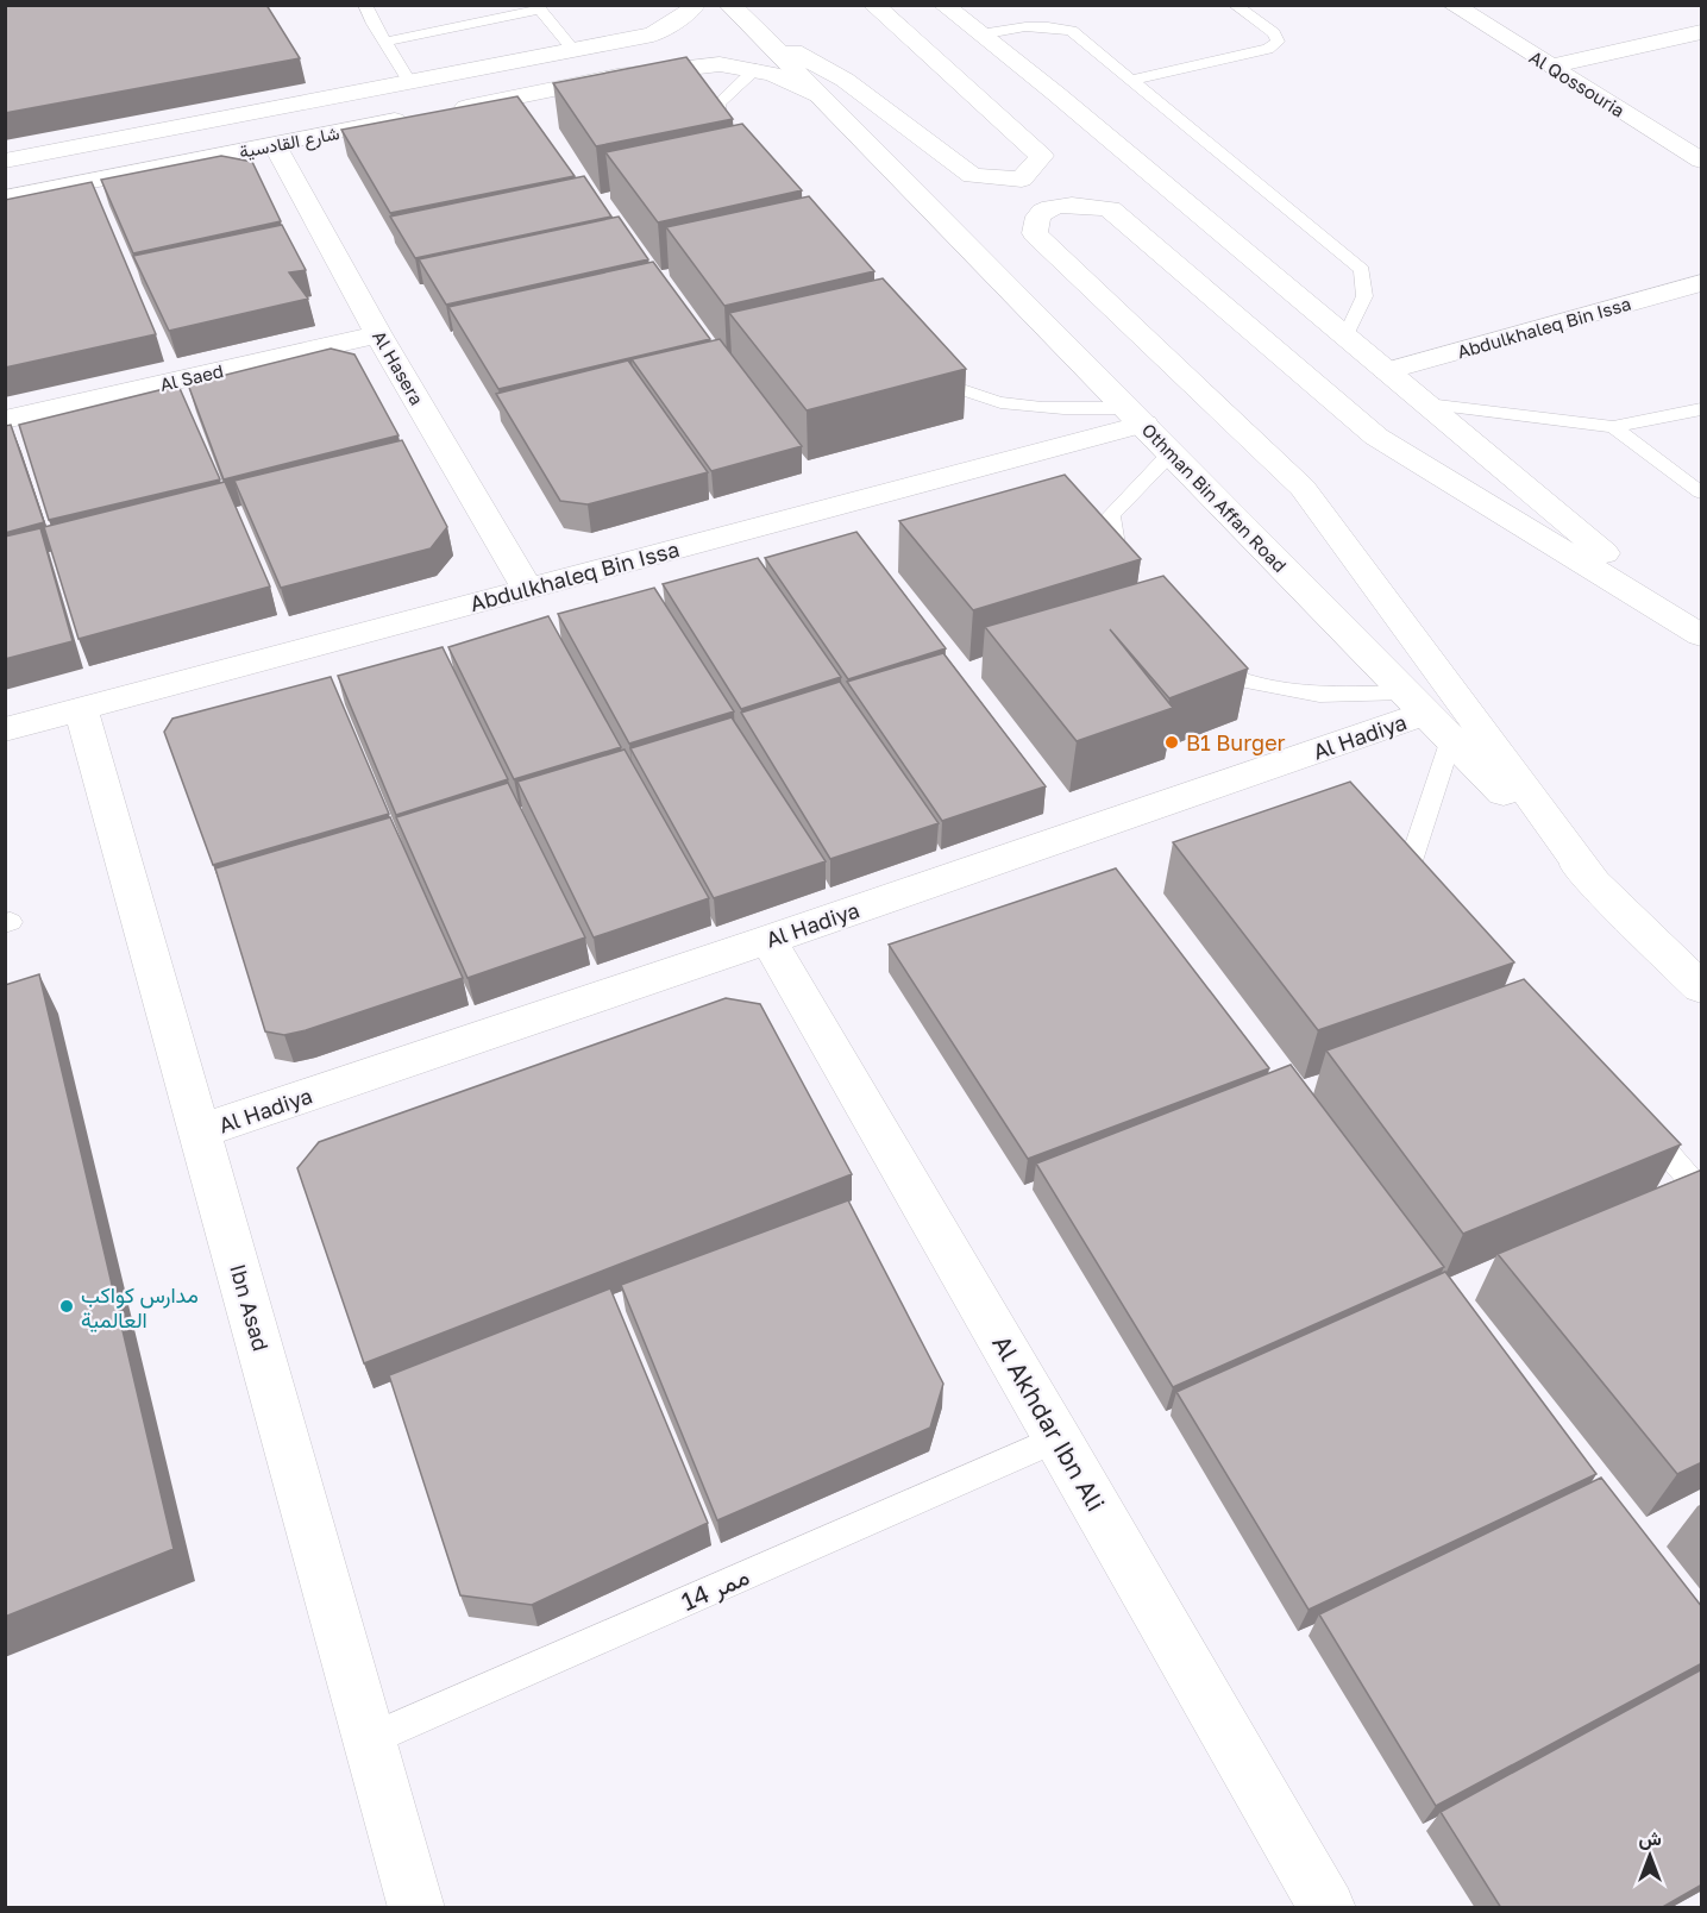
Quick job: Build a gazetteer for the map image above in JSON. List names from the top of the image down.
{
  "streets": {
    "street": [
      "Al Qossouria",
      "شارع القادسية",
      "Abdulkhaleq Bin Issa",
      "Al Hasera",
      "Al Saed",
      "Othman Bin Affan Road",
      "Al Hadiya",
      "Ibn Asad",
      "Al Akhdar Ibn Ali"
    ],
    "lane": ["ممر 14"]
  },
  "crossings": [
    ["شارع القادسية", "Al Hasera"],
    ["Abdulkhaleq Bin Issa", "Al Hasera"],
    ["Abdulkhaleq Bin Issa", "Othman Bin Affan Road"],
    ["Abdulkhaleq Bin Issa", "Ibn Asad"],
    ["Al Hasera", "Al Saed"],
    ["Othman Bin Affan Road", "Al Hadiya"],
    ["Al Hadiya", "Ibn Asad"],
    ["Al Hadiya", "Al Akhdar Ibn Ali"],
    ["Ibn Asad", "ممر 14"],
    ["Al Akhdar Ibn Ali", "ممر 14"]
  ],
  "places": ["B1 Burger", "مدارس كواكب العالمية"],
  "north": "top"
}
